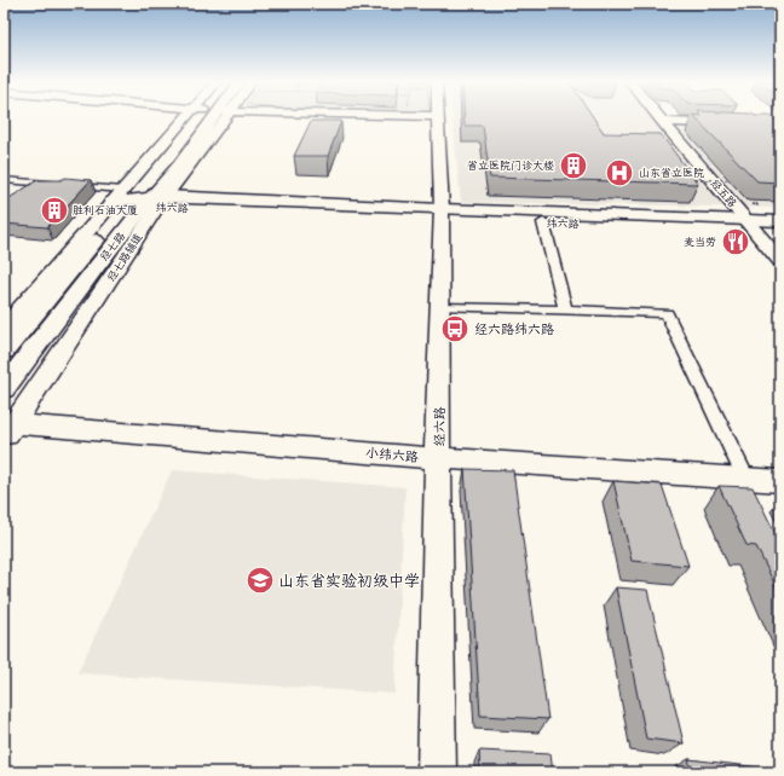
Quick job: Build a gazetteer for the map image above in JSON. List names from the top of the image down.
{
  "streets": {
    "main road": ["纬六路", "经七路"],
    "street": [
      "经五路",
      "经七路辅道",
      "经六路",
      "小纬六路"
    ]
  },
  "crossings": [
    ["经五路", "纬六路"],
    ["纬六路", "经七路"],
    ["纬六路", "经七路辅道"],
    ["纬六路", "经六路"],
    ["经七路", "经七路辅道"],
    ["经七路辅道", "小纬六路"],
    ["经六路", "小纬六路"]
  ],
  "places": {
    "building": ["省立医院门诊大楼", "胜利石油大厦"],
    "hospital": ["山东省立医院"],
    "restaurant": ["麦当劳"],
    "bus stop": ["经六路纬六路"],
    "school or university": ["山东省实验初级中学"]
  }
}
